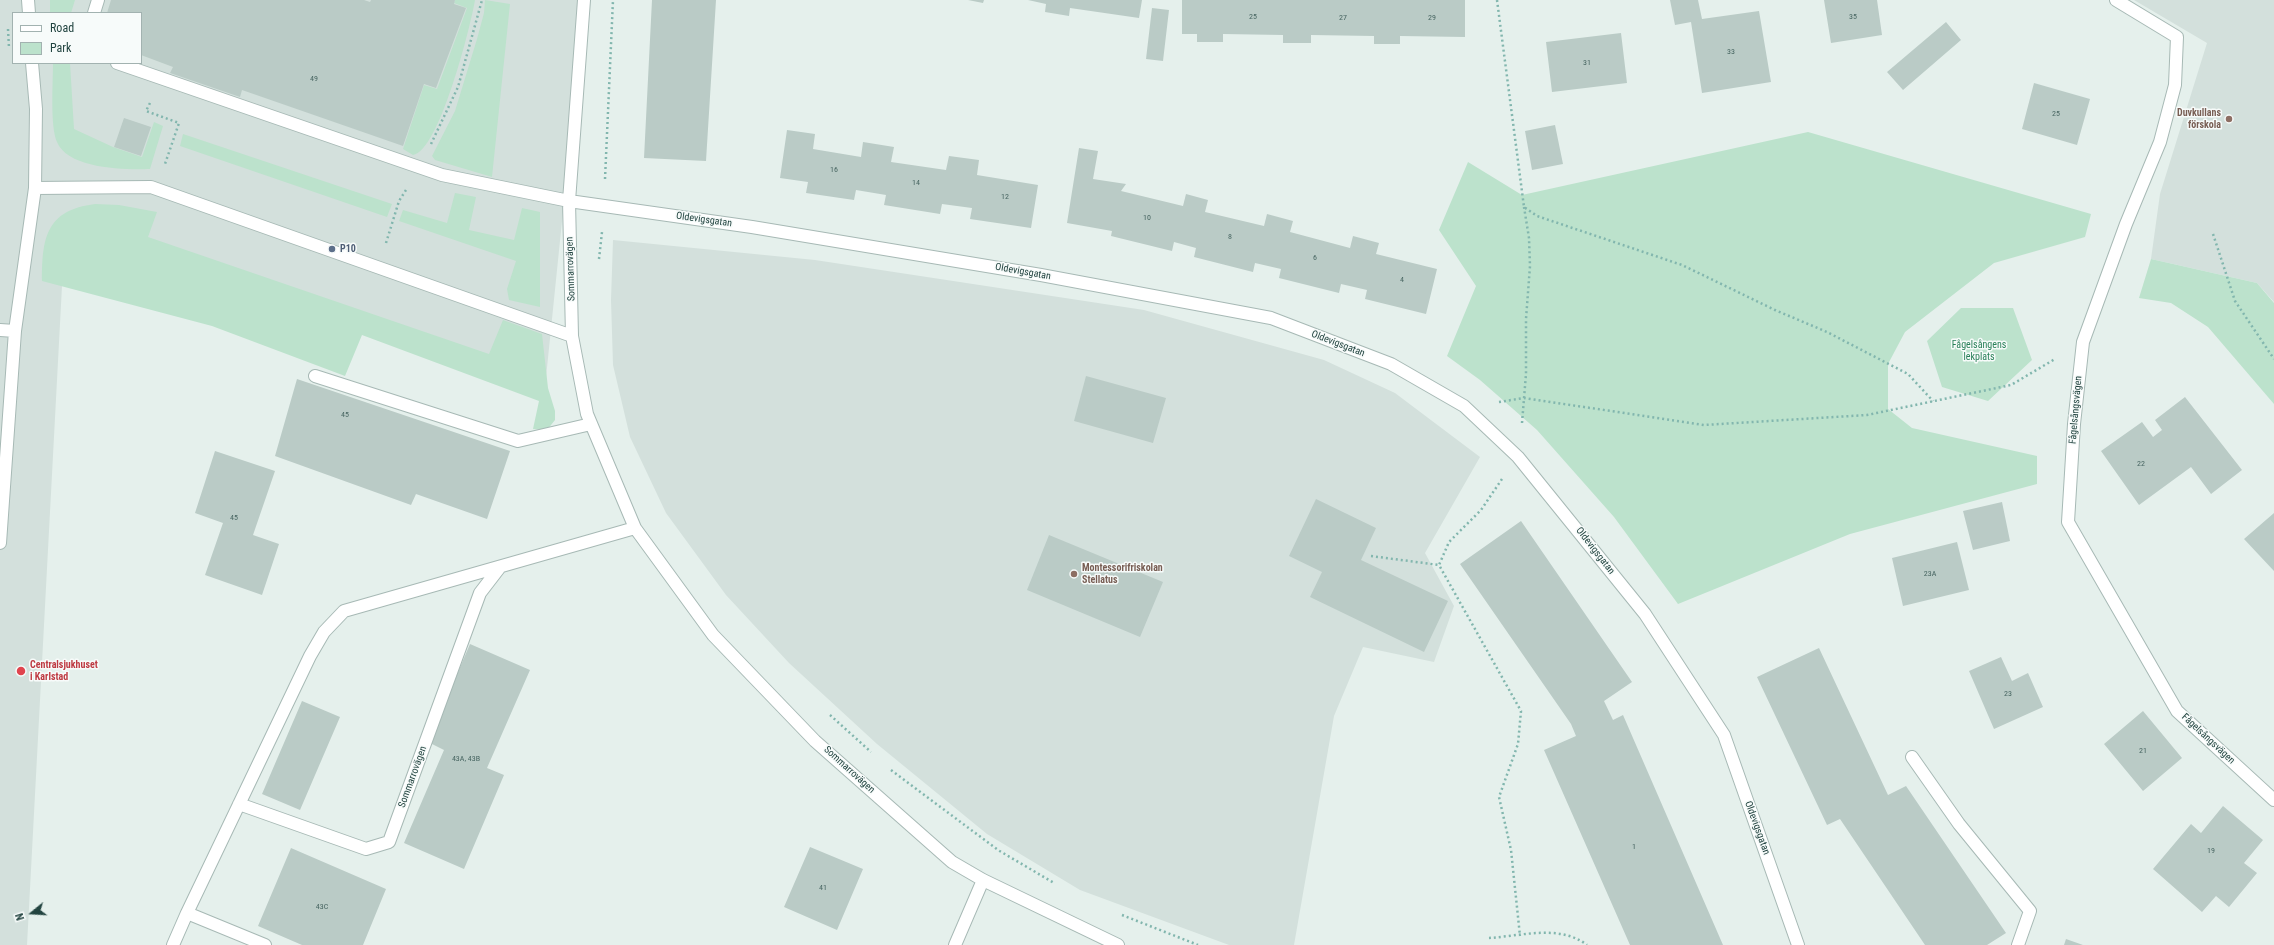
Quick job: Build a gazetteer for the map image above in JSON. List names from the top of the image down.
{
  "streets": {
    "street": ["Oldevigsgatan", "Sommarrovägen", "Fågelsångsvägen"]
  },
  "crossings": [
    ["Oldevigsgatan", "Sommarrovägen"]
  ],
  "parks": ["Fågelsångens lekplats"],
  "places": [
    "Duvkullans förskola",
    "P10",
    "Montessorifriskolan Stellatus",
    "Centralsjukhuset i Karlstad"
  ],
  "house_numbers": [
    "25",
    "35",
    "27",
    "29",
    "33",
    "31",
    "49",
    "25",
    "16",
    "14",
    "12",
    "10",
    "8",
    "6",
    "4",
    "45",
    "22",
    "45",
    "23A",
    "23",
    "21",
    "43A, 43B",
    "1",
    "19",
    "41",
    "43C"
  ],
  "legend": ["Road", "Park"],
  "north": "left"
}
